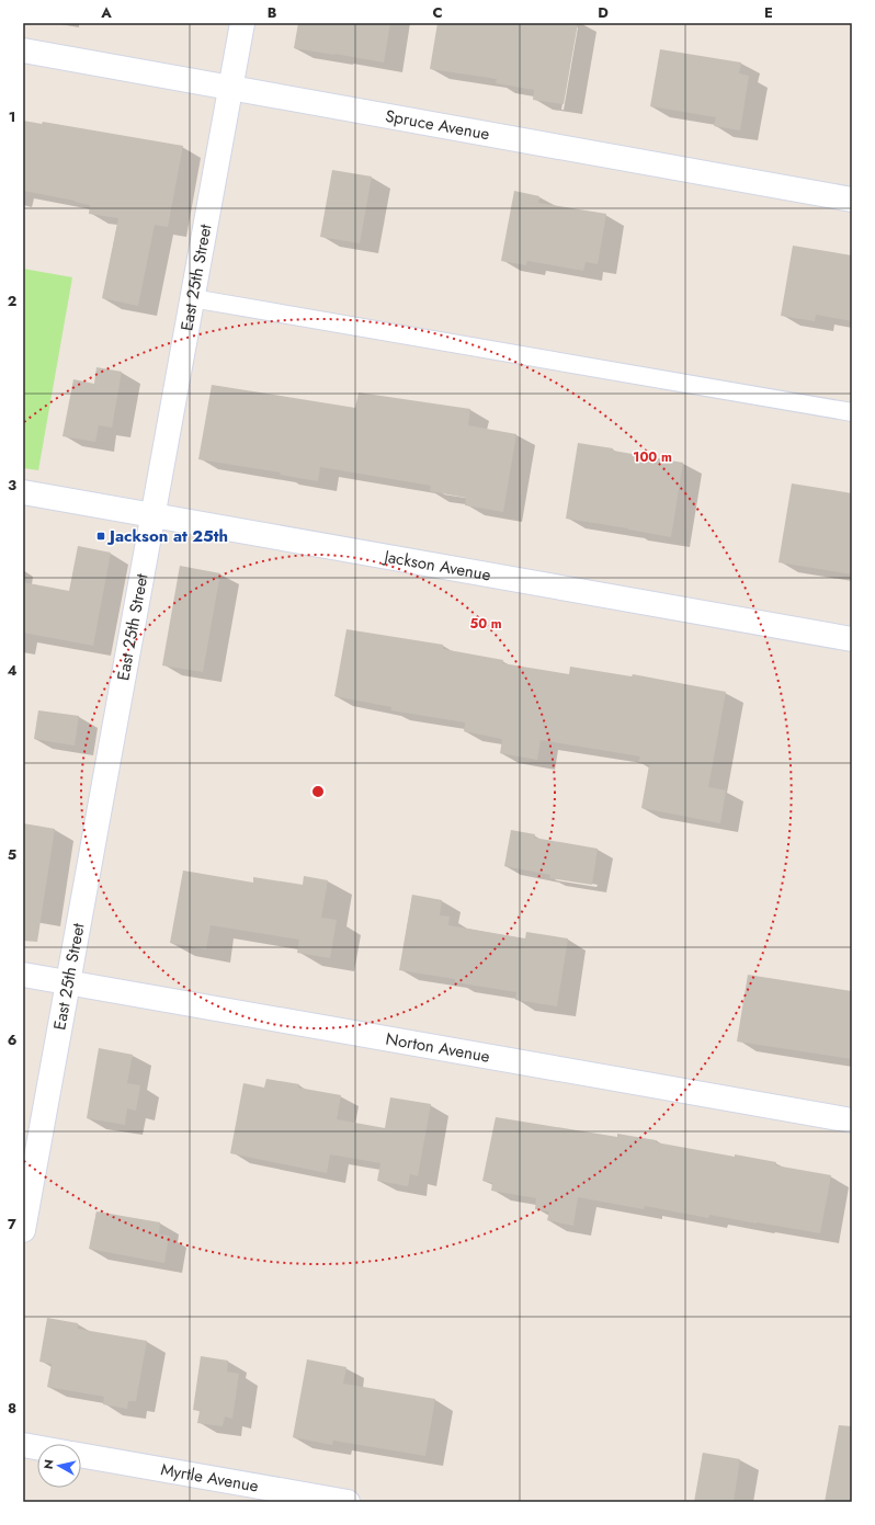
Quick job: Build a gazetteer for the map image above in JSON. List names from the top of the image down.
{
  "streets": {
    "street": [
      "Spruce Avenue",
      "East 25th Street",
      "Jackson Avenue",
      "Norton Avenue",
      "Myrtle Avenue"
    ]
  },
  "crossings": [
    ["Spruce Avenue", "East 25th Street"],
    ["East 25th Street", "Jackson Avenue"],
    ["East 25th Street", "Norton Avenue"]
  ],
  "places": {
    "transit": ["Jackson at 25th"]
  },
  "north": "left",
  "grid": {
    "columns": [
      "A",
      "B",
      "C",
      "D",
      "E"
    ],
    "rows": [
      "1",
      "2",
      "3",
      "4",
      "5",
      "6",
      "7",
      "8"
    ]
  },
  "rings": ["100 m", "50 m"]
}
